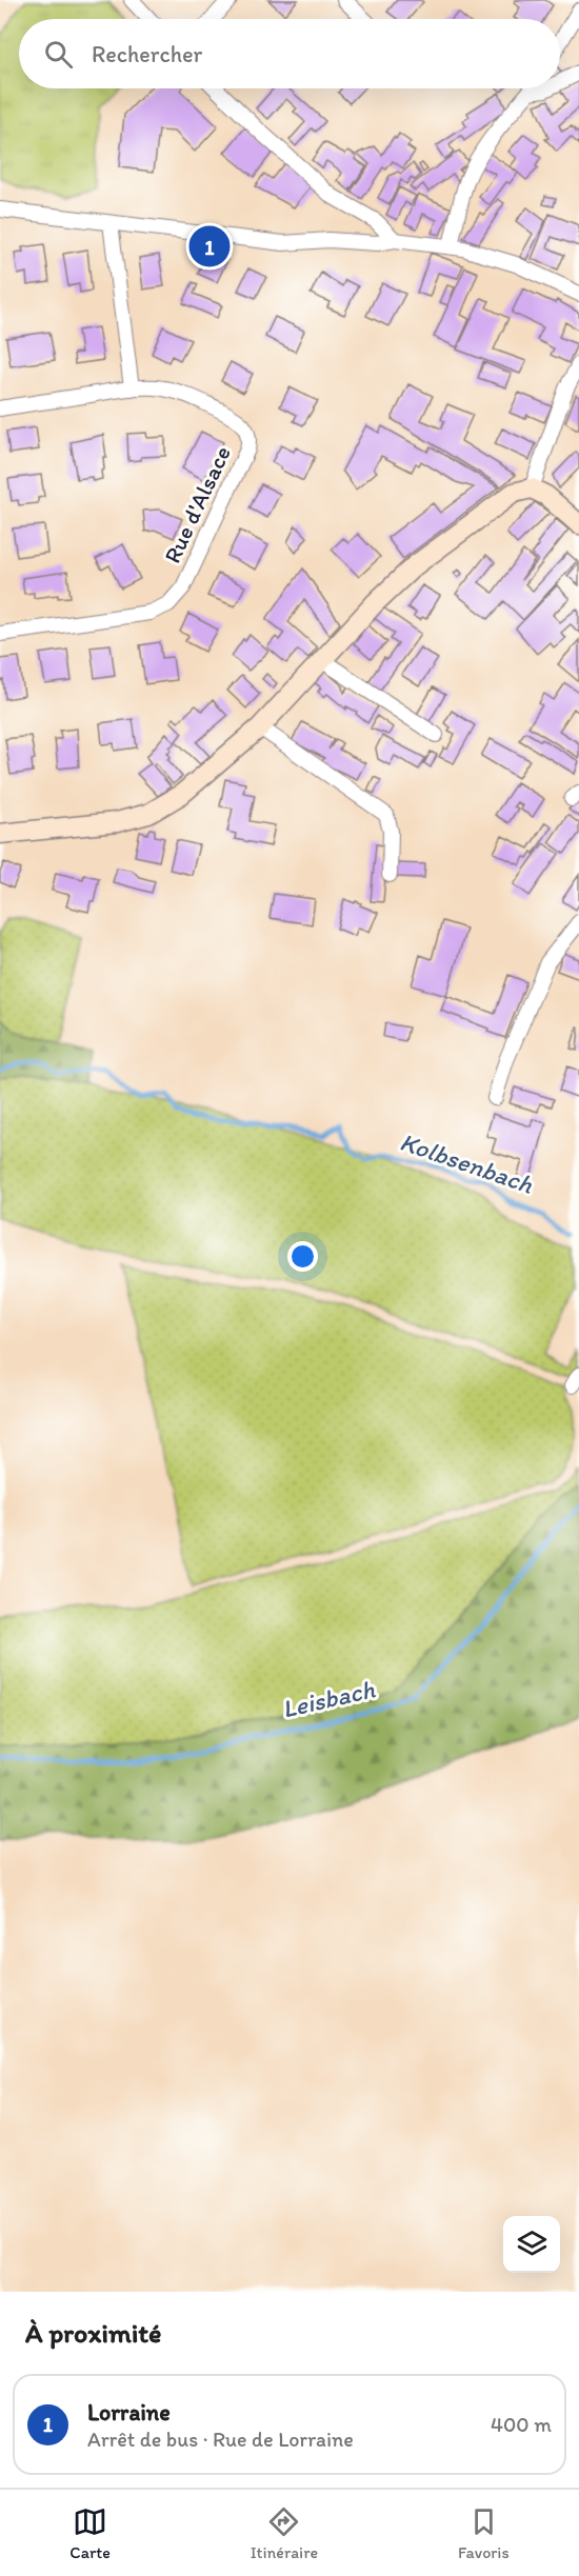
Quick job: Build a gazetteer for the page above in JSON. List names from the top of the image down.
{
  "streets": {
    "street": ["Rue d'Alsace"]
  },
  "water": ["Kolbsenbach", "Leisbach"],
  "page": {
    "search": "Rechercher",
    "pins": "1",
    "heading": "À proximité",
    "list": [
      {
        "mark": "1",
        "name": "Lorraine",
        "note": "Arrêt de bus · Rue de Lorraine",
        "value": "400 m"
      }
    ],
    "nav": ["Carte", "Itinéraire", "Favoris"]
  }
}
